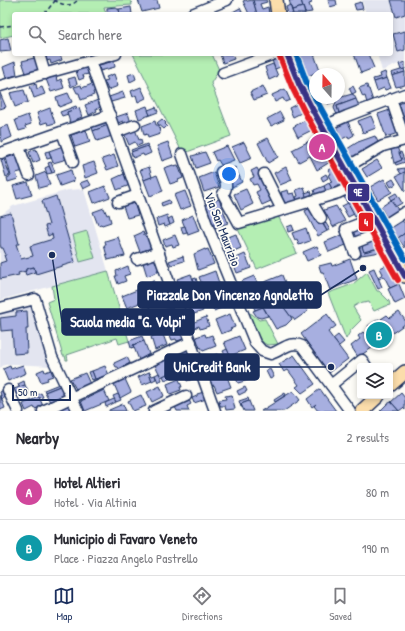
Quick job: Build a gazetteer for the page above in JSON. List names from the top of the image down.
{
  "streets": {
    "street": ["Via San Maurizio"]
  },
  "places": ["Scuola media \"G. Volpi\"", "Piazzale Don Vincenzo Agnoletto", "UniCredit Bank"],
  "lines": ["transit line 9E", "transit line 4"],
  "scale_bar": "50 m",
  "north": "top",
  "page": {
    "search": "Search here",
    "pins": ["A", "B"],
    "scale": "50 m",
    "heading": ["Nearby", "2 results"],
    "list": [
      {
        "mark": "A",
        "name": "Hotel Altieri",
        "note": "Hotel · Via Altinia",
        "value": "80 m"
      },
      {
        "mark": "B",
        "name": "Municipio di Favaro Veneto",
        "note": "Place · Piazza Angelo Pastrello",
        "value": "190 m"
      }
    ],
    "nav": ["Map", "Directions", "Saved"]
  }
}
